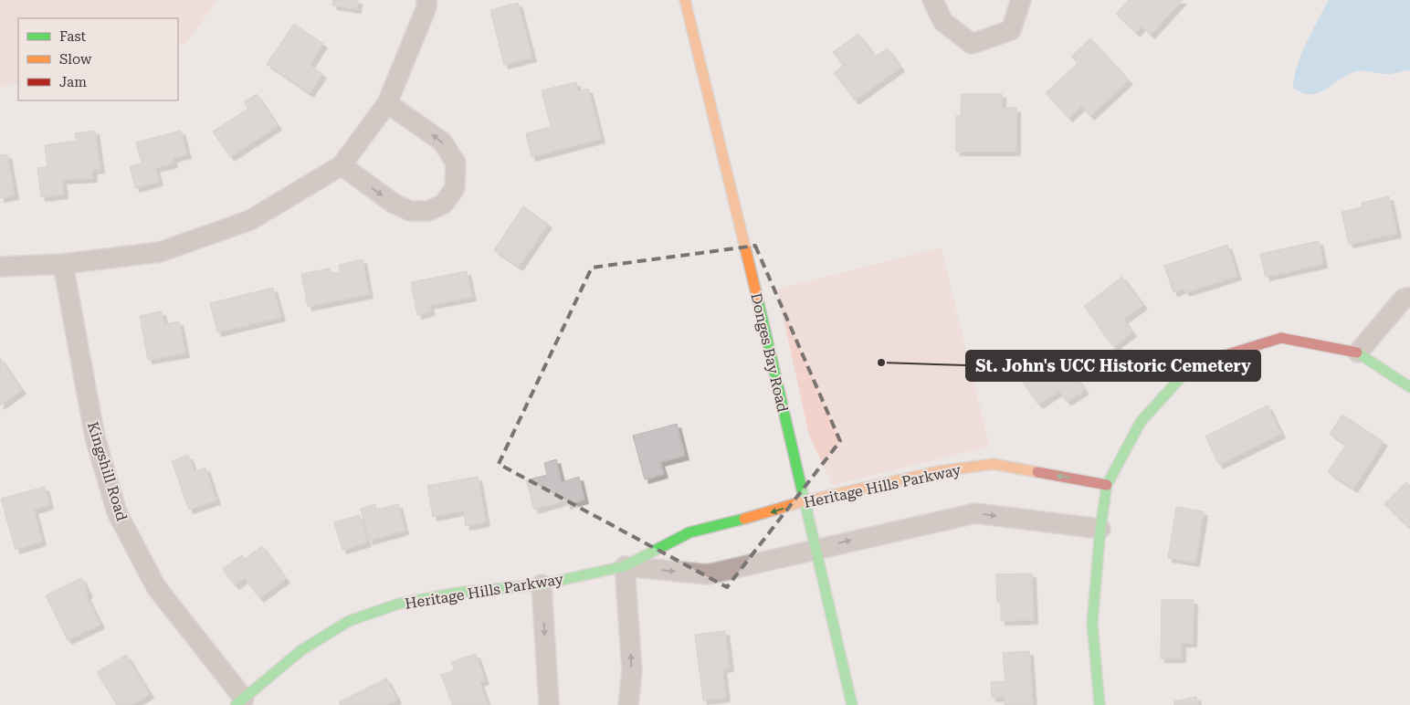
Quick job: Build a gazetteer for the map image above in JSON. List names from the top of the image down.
{
  "streets": {
    "street": ["Donges Bay Road", "Kingshill Road", "Heritage Hills Parkway"]
  },
  "crossings": [
    ["Donges Bay Road", "Heritage Hills Parkway"],
    ["Kingshill Road", "Heritage Hills Parkway"]
  ],
  "places": ["St. John's UCC Historic Cemetery"],
  "legend": ["Fast", "Slow", "Jam"]
}
